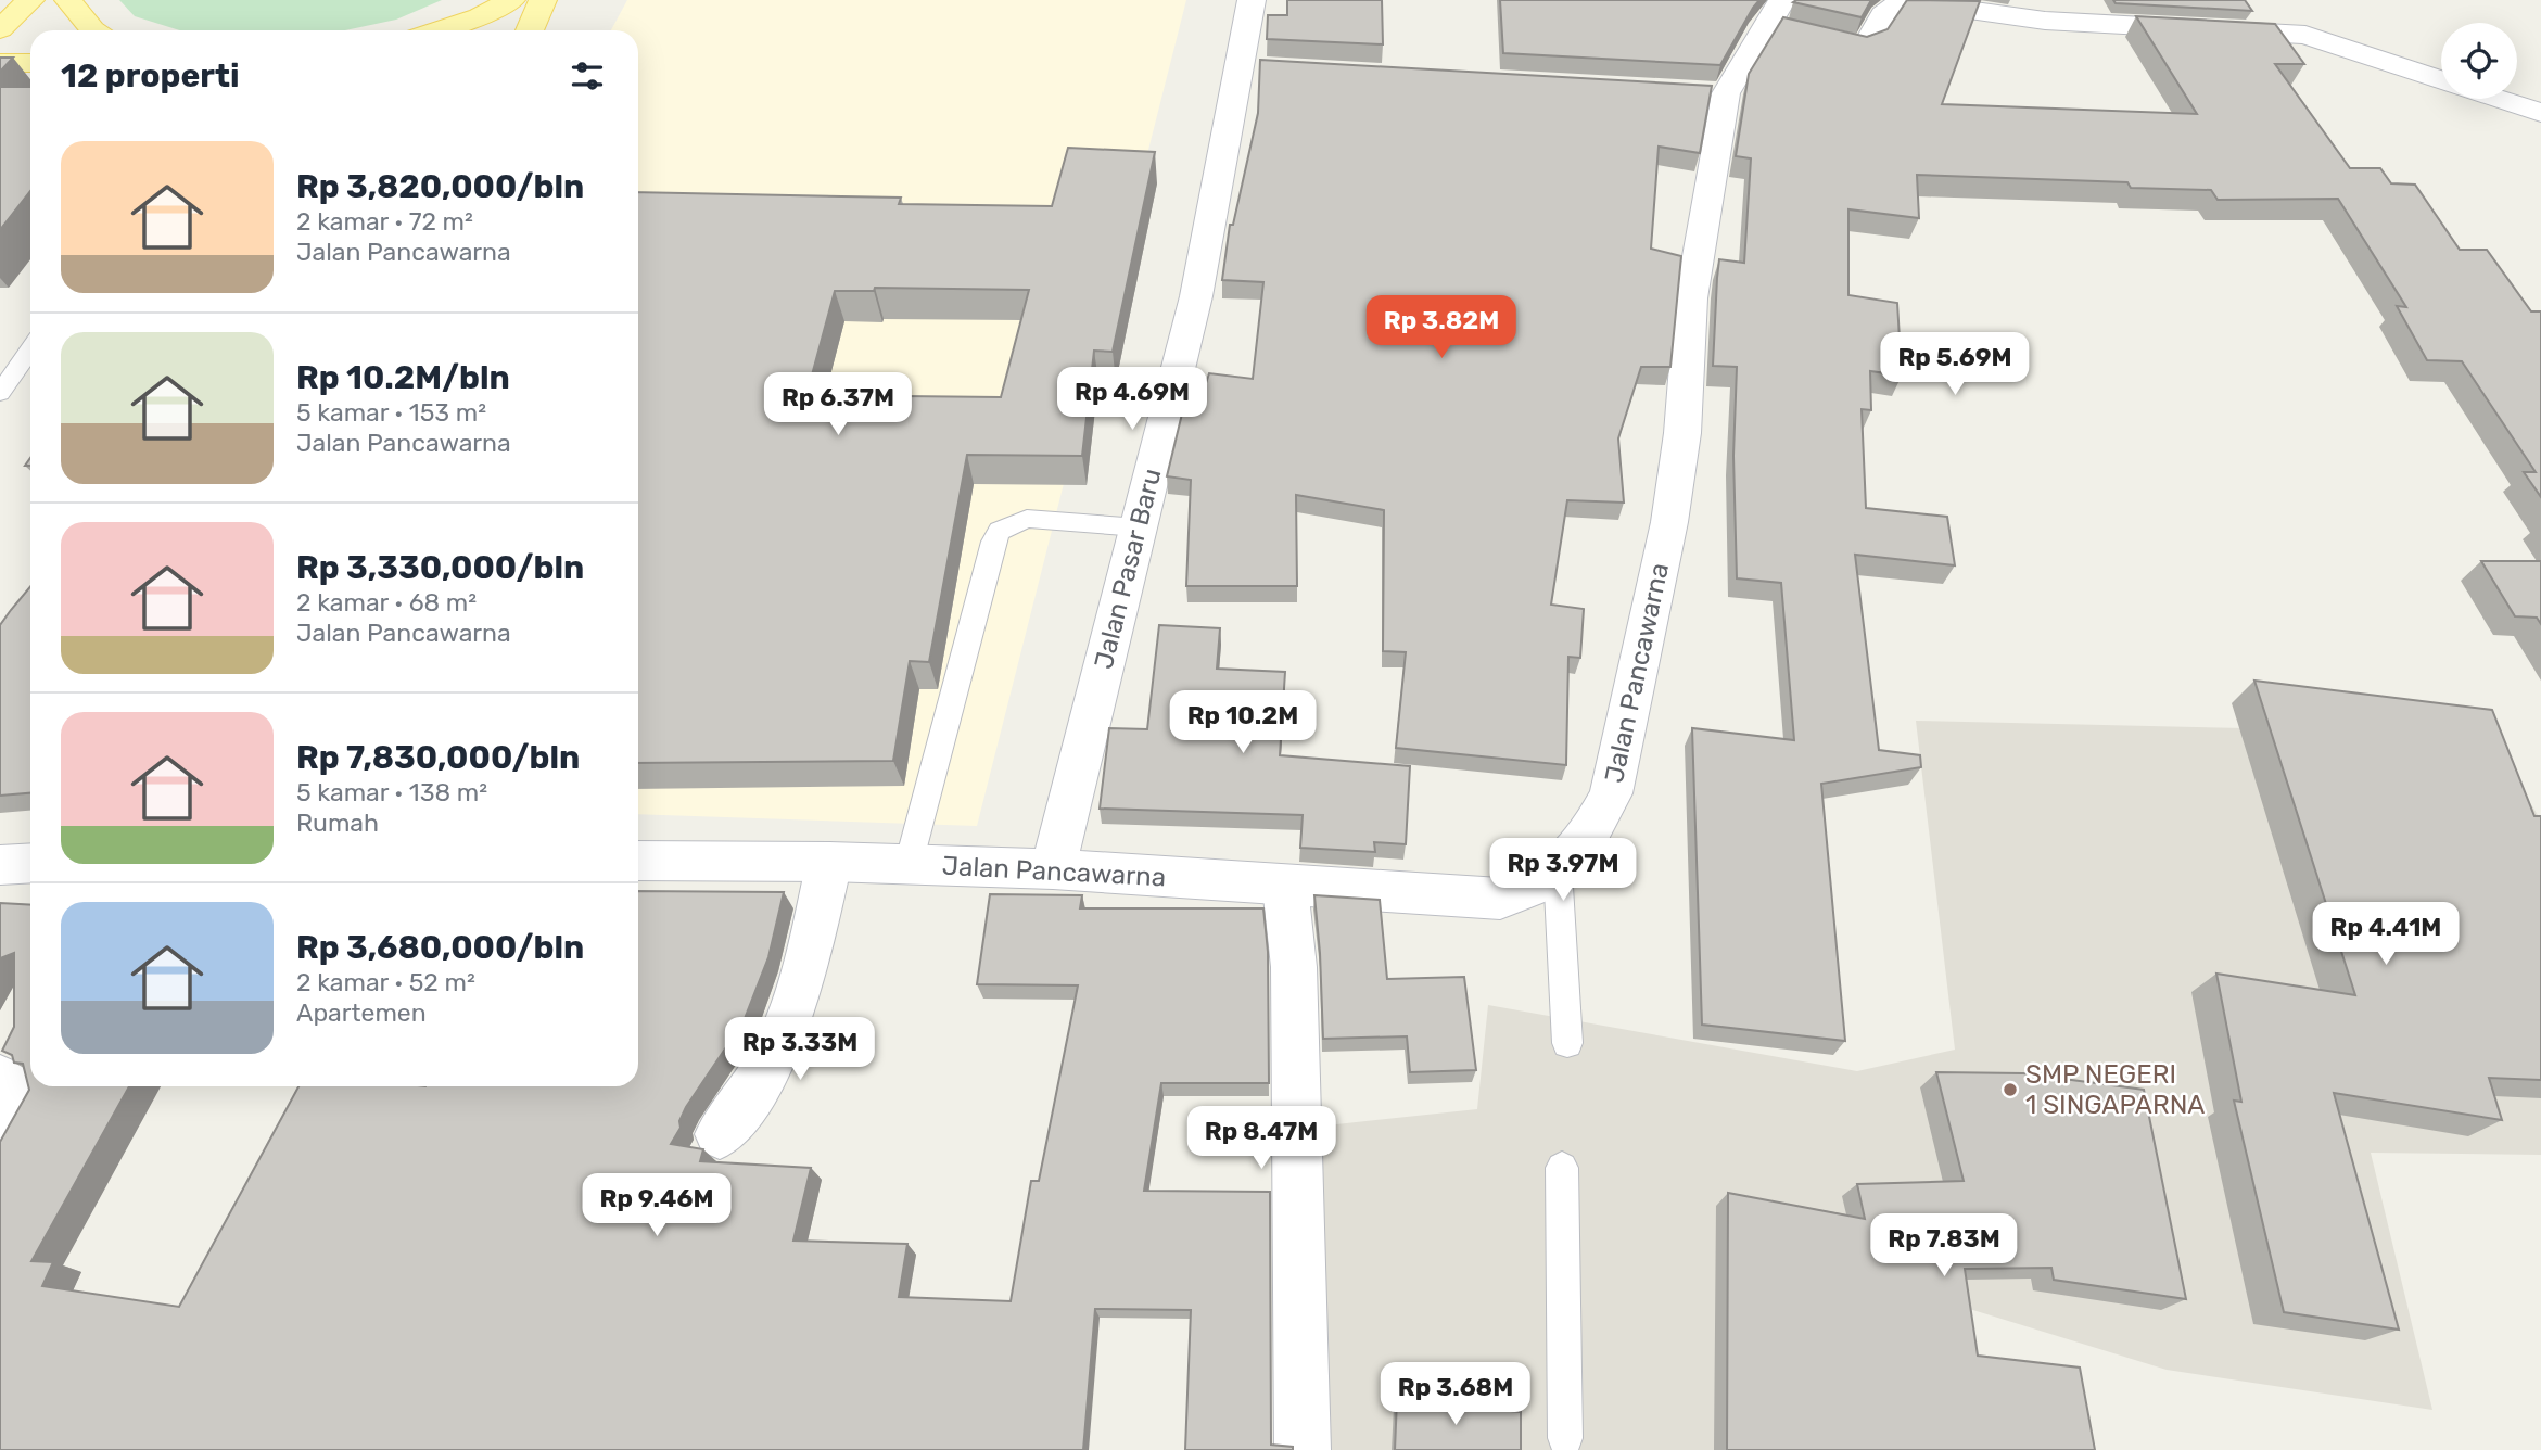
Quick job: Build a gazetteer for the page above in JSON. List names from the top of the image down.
{
  "streets": {
    "street": ["Jalan Pasar Baru", "Jalan Pancawarna"]
  },
  "crossings": [
    ["Jalan Pasar Baru", "Jalan Pancawarna"]
  ],
  "places": ["SMP NEGERI 1 SINGAPARNA"],
  "page": {
    "heading": "12 properti",
    "list": [
      {
        "name": "Rp 3,820,000/bln",
        "note": "2 kamar · 72 m² · Jalan Pancawarna"
      },
      {
        "name": "Rp 10.2M/bln",
        "note": "5 kamar · 153 m² · Jalan Pancawarna"
      },
      {
        "name": "Rp 3,330,000/bln",
        "note": "2 kamar · 68 m² · Jalan Pancawarna"
      },
      {
        "name": "Rp 7,830,000/bln",
        "note": "5 kamar · 138 m² · Rumah"
      },
      {
        "name": "Rp 3,680,000/bln",
        "note": "2 kamar · 52 m² · Apartemen"
      }
    ],
    "price": [
      "Rp 3.82M",
      "Rp 5.69M",
      "Rp 4.69M",
      "Rp 6.37M",
      "Rp 10.2M",
      "Rp 3.97M",
      "Rp 4.41M",
      "Rp 3.33M",
      "Rp 8.47M",
      "Rp 9.46M",
      "Rp 7.83M",
      "Rp 3.68M"
    ]
  }
}
